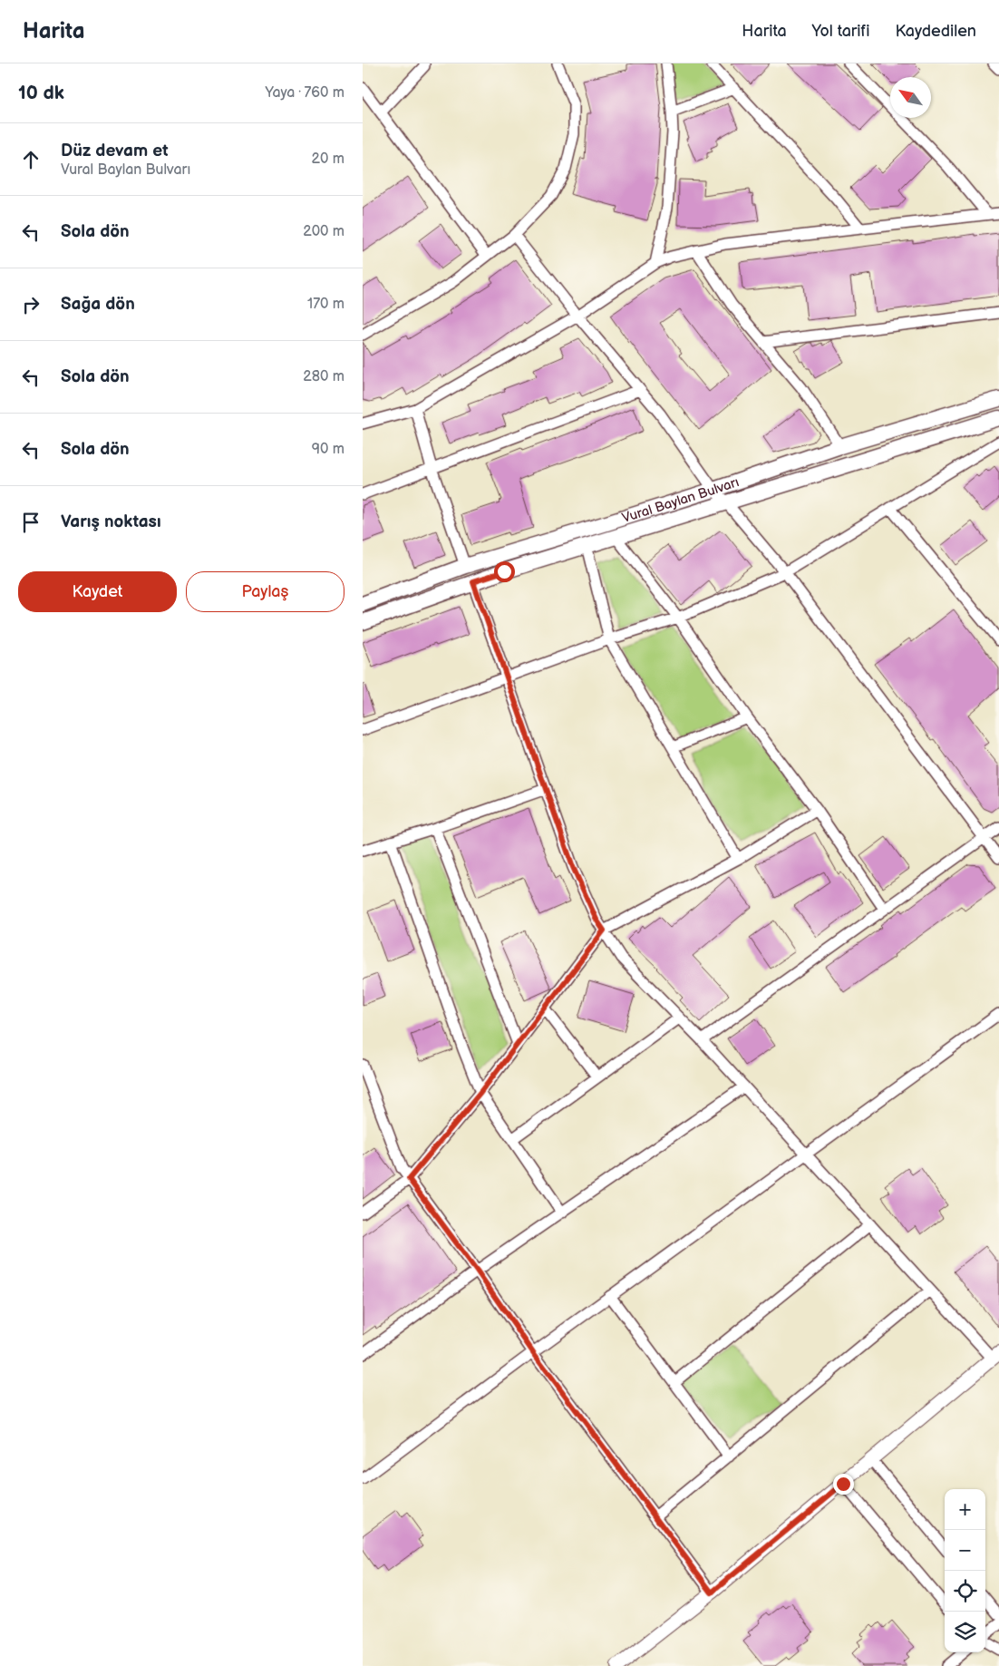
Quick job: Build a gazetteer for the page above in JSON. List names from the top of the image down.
{
  "streets": {
    "main road": ["Vural Baylan Bulvarı"]
  },
  "north": "top left",
  "page": {
    "header": "Harita",
    "nav": ["Harita", "Yol tarifi", "Kaydedilen"],
    "heading": ["10 dk", "Yaya · 760 m"],
    "list": [
      ["Düz devam et", "Vural Baylan Bulvarı", "20 m"],
      ["Sola dön", "200 m"],
      ["Sağa dön", "170 m"],
      ["Sola dön", "280 m"],
      ["Sola dön", "90 m"],
      "Varış noktası"
    ],
    "buttons": ["Kaydet", "Paylaş"],
    "map_buttons": ["+", "−"]
  }
}
